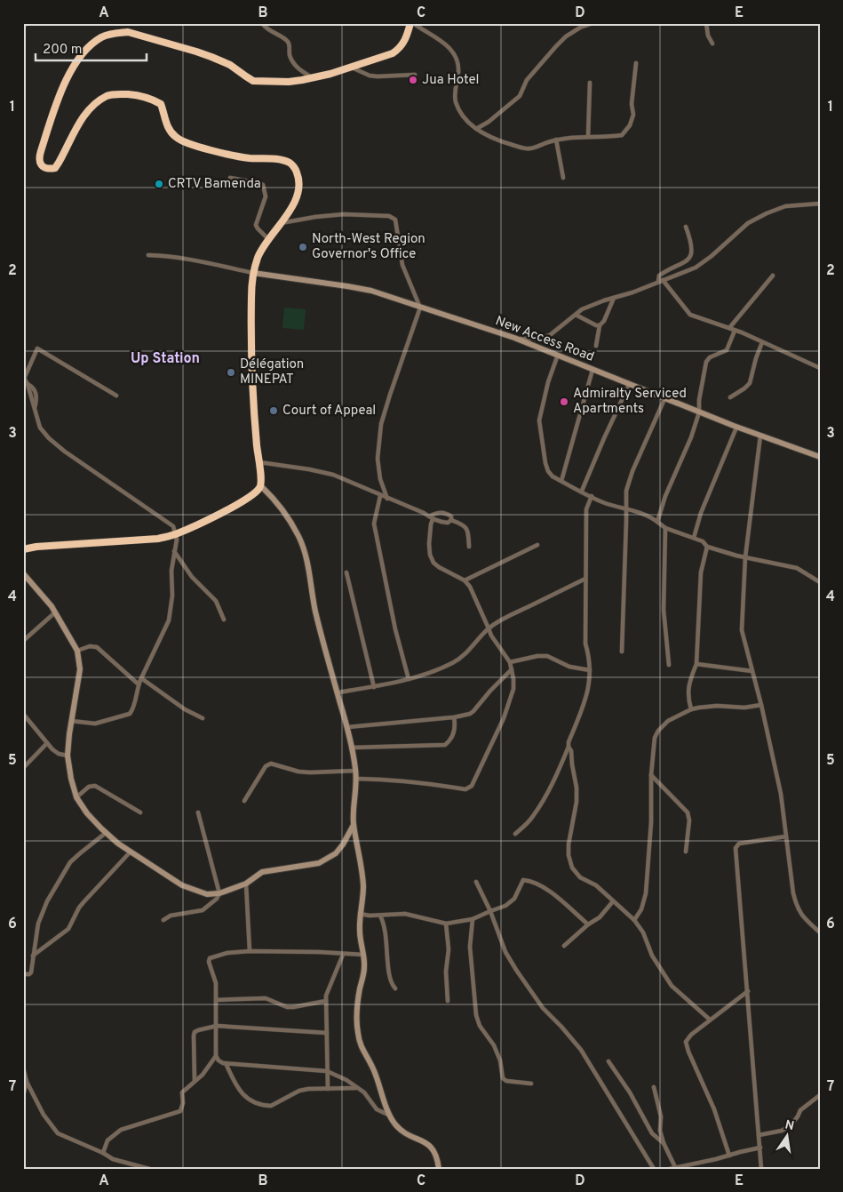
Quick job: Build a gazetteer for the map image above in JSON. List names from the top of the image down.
{
  "streets": {
    "street": ["New Access Road"]
  },
  "districts": ["Up Station"],
  "places": [
    "Jua Hotel",
    "CRTV Bamenda",
    "North-West Region Governor's Office",
    "Délégation MINEPAT",
    "Admiralty Serviced Apartments",
    "Court of Appeal"
  ],
  "scale_bar": "200 m",
  "north": "top",
  "grid": {
    "columns": [
      "A",
      "B",
      "C",
      "D",
      "E"
    ],
    "rows": [
      "1",
      "2",
      "3",
      "4",
      "5",
      "6",
      "7"
    ]
  }
}
